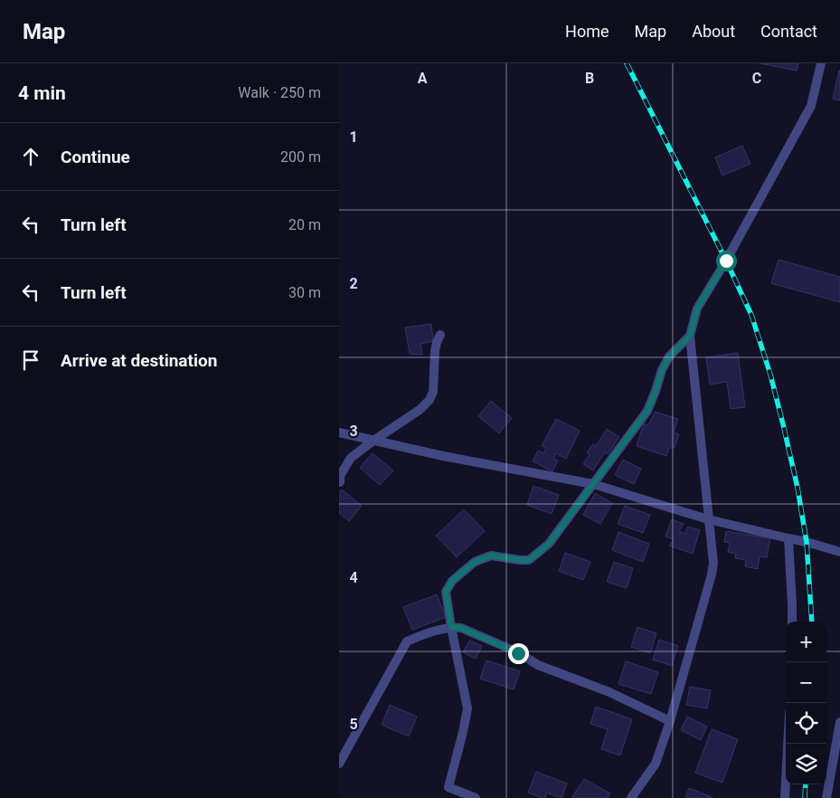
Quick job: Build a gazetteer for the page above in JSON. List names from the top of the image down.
{
  "page": {
    "header": "Map",
    "nav": [
      "Home",
      "Map",
      "About",
      "Contact"
    ],
    "heading": ["4 min", "Walk · 250 m"],
    "list": [
      ["Continue", "200 m"],
      ["Turn left", "20 m"],
      ["Turn left", "30 m"],
      "Arrive at destination"
    ],
    "map_buttons": ["+", "−"]
  },
  "grid": {
    "columns": ["A", "B", "C"],
    "rows": [
      "1",
      "2",
      "3",
      "4",
      "5"
    ]
  }
}
